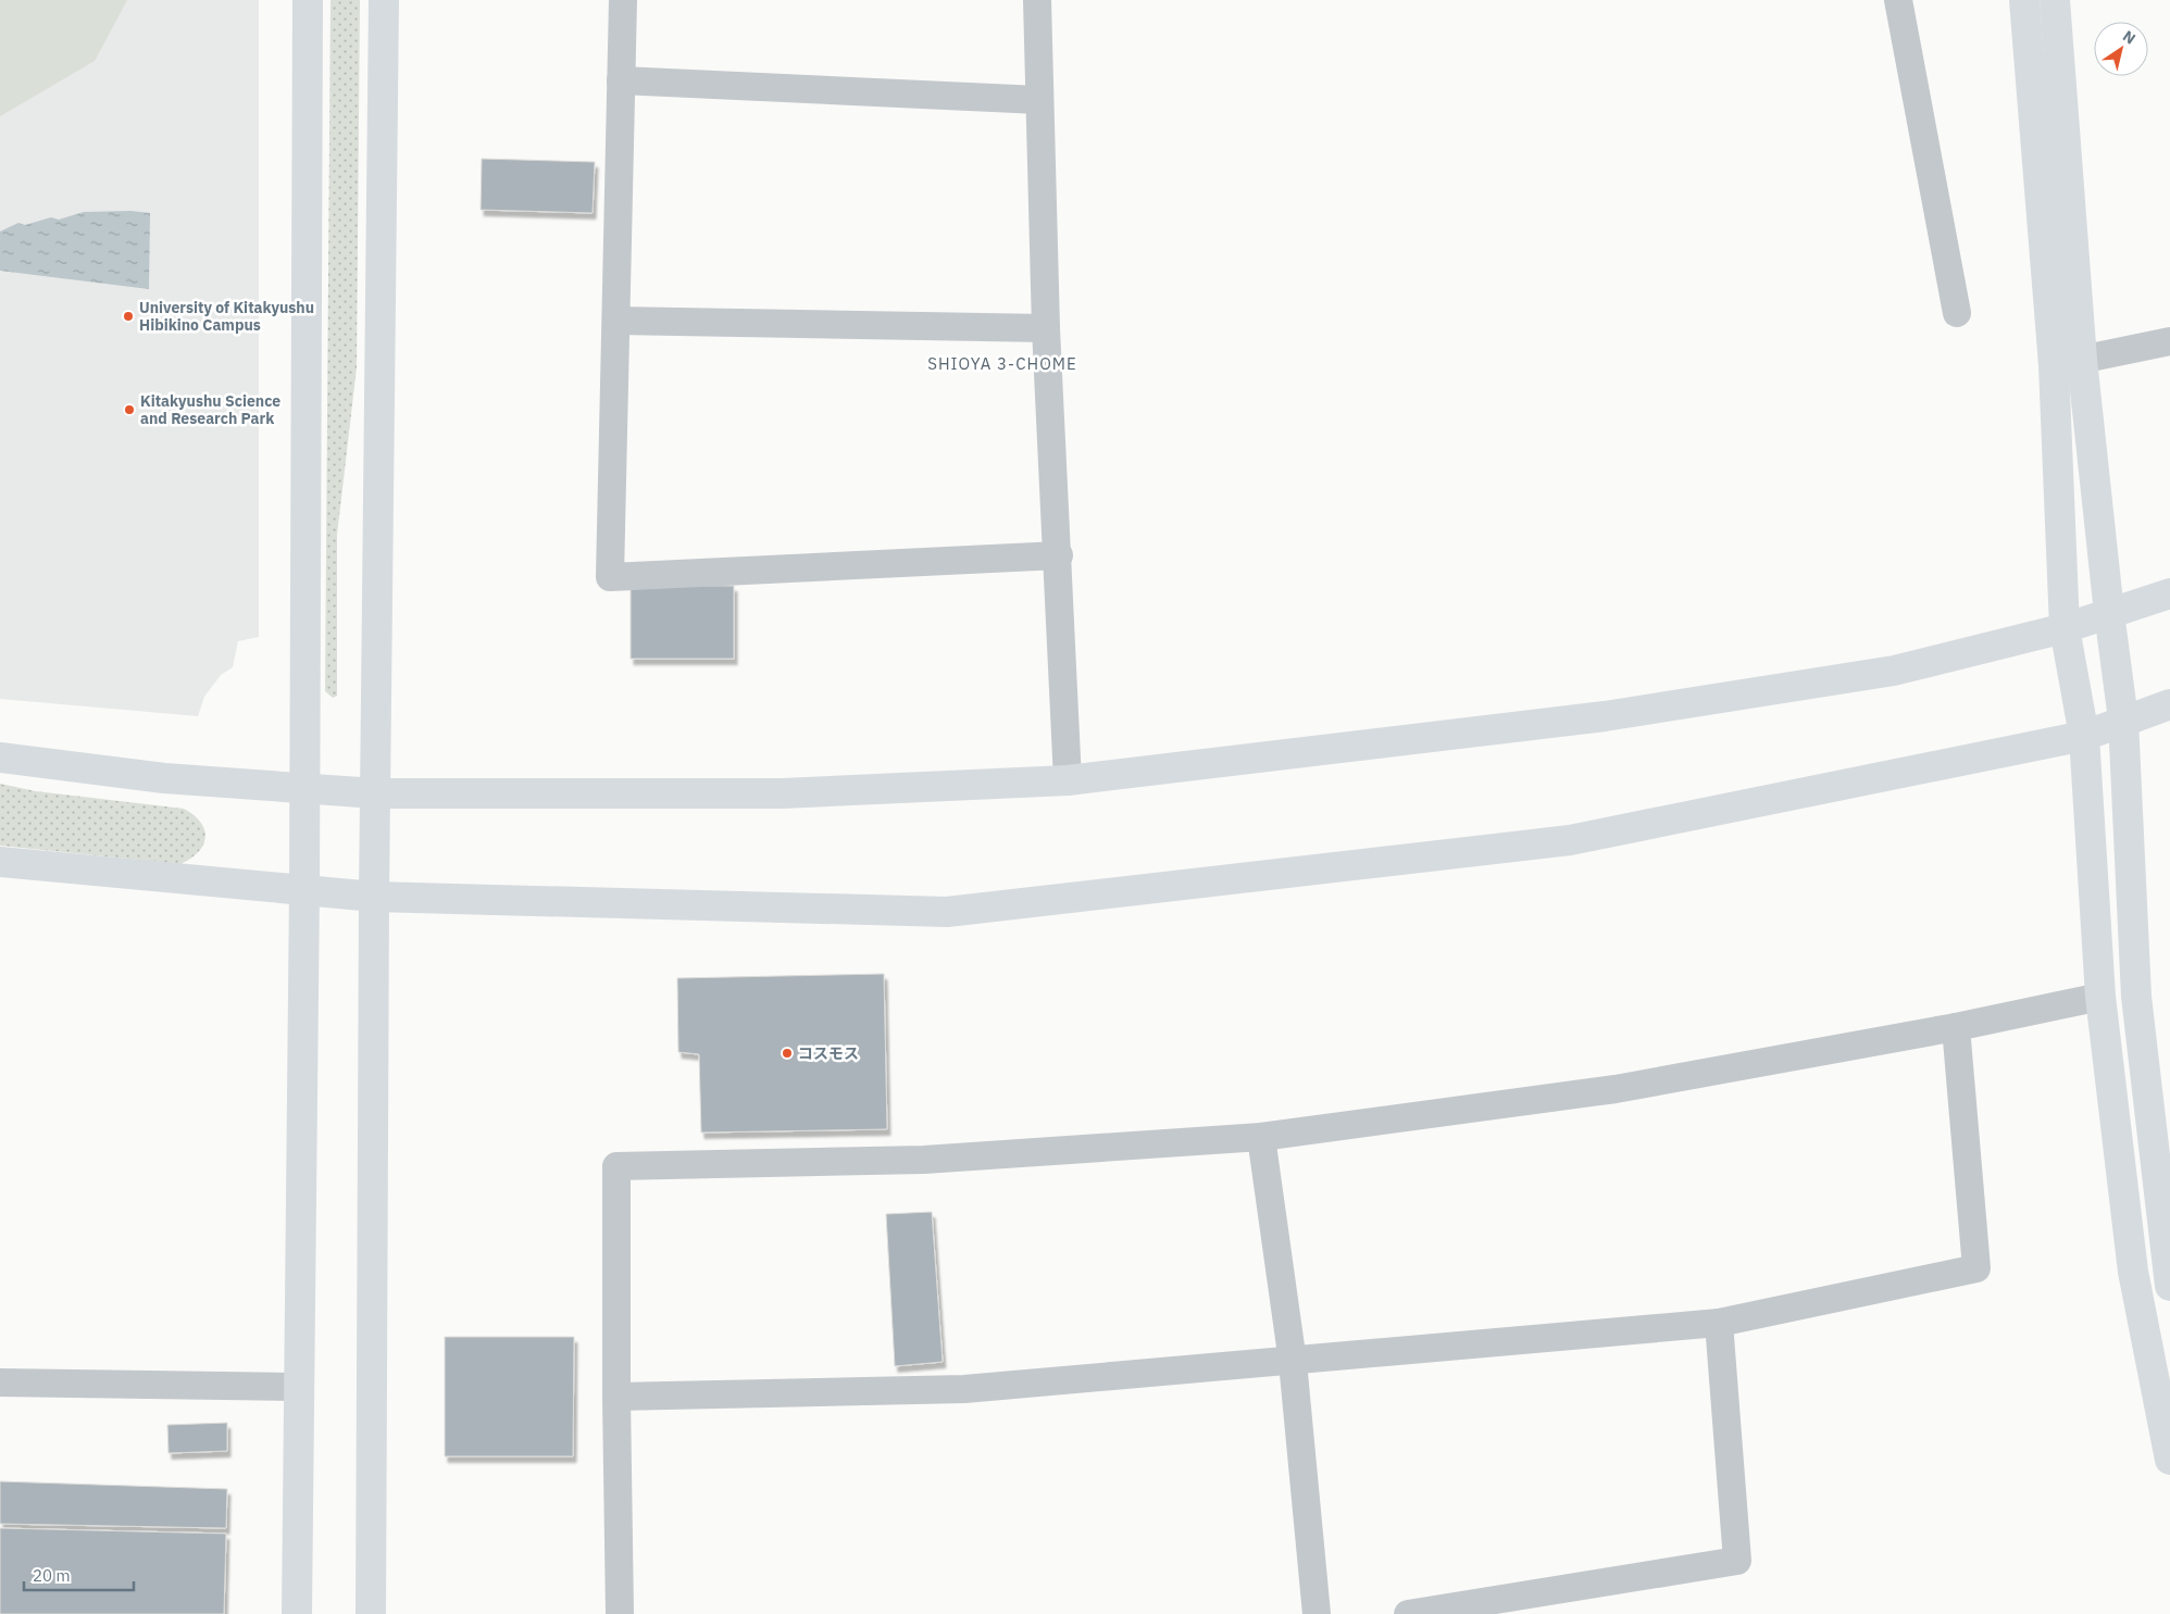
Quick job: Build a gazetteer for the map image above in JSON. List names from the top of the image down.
{
  "districts": ["SHIOYA 3-CHOME"],
  "places": ["University of Kitakyushu Hibikino Campus", "Kitakyushu Science and Research Park", "コスモス"],
  "scale_bar": "20 m",
  "north": "top right"
}
